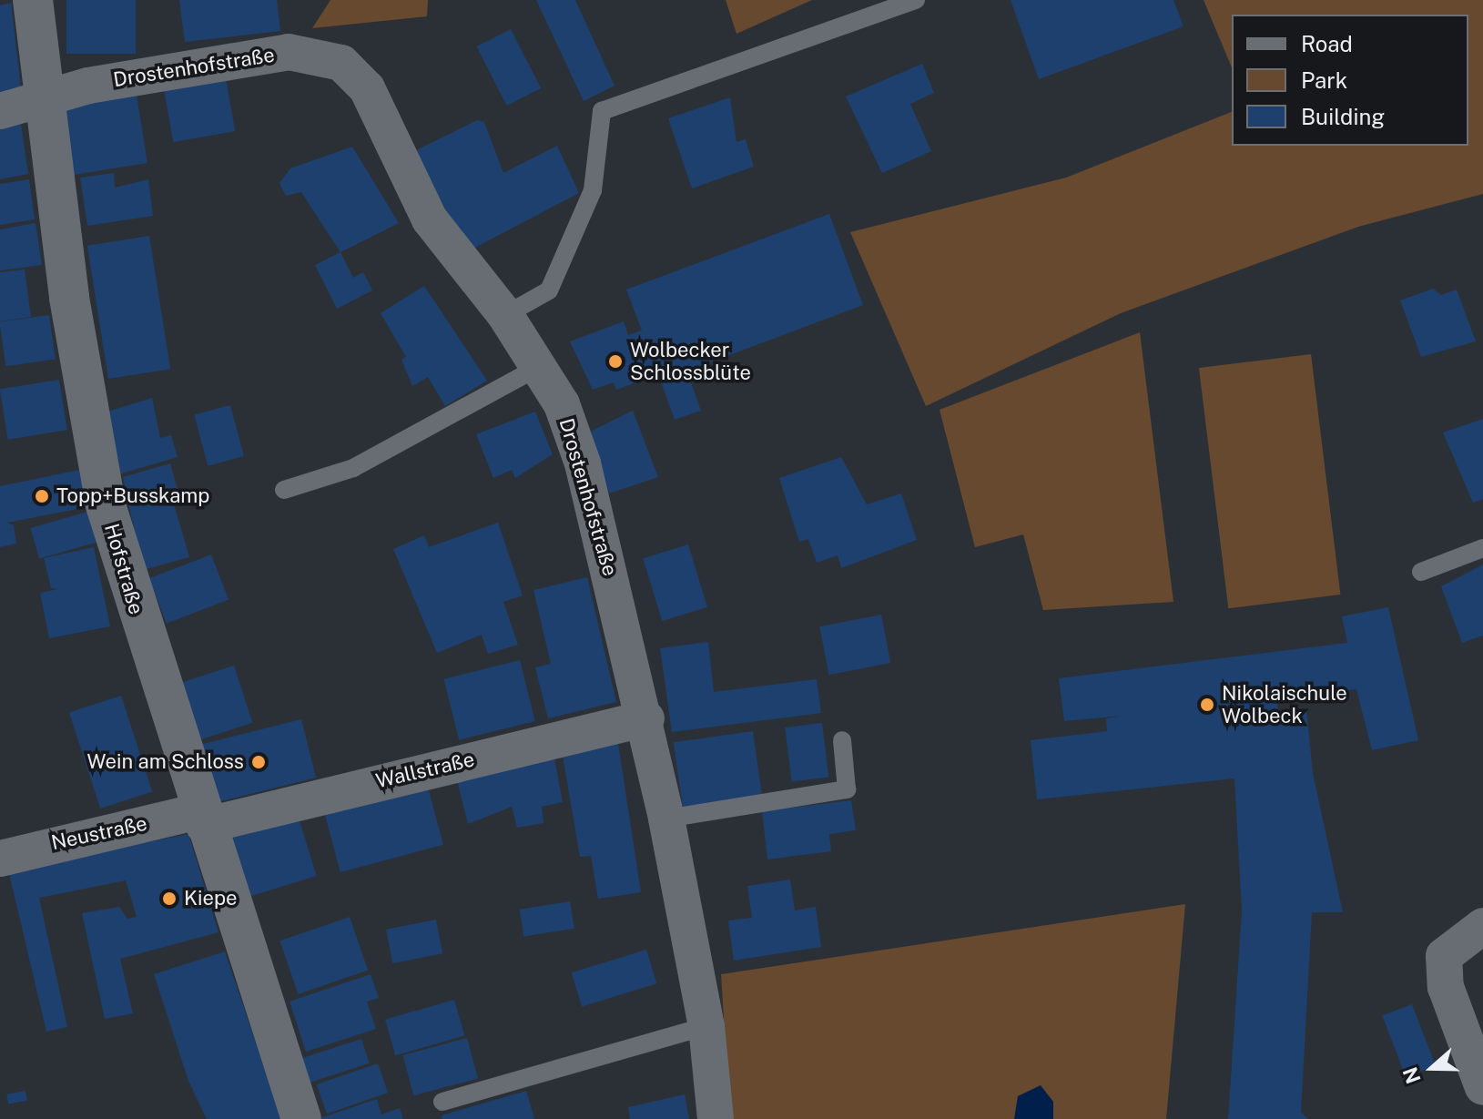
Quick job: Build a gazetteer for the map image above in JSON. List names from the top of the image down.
{
  "streets": {
    "street": [
      "Drostenhofstraße",
      "Hofstraße",
      "Wallstraße",
      "Neustraße"
    ]
  },
  "crossings": [
    ["Drostenhofstraße", "Hofstraße"],
    ["Drostenhofstraße", "Wallstraße"],
    ["Hofstraße", "Wallstraße"],
    ["Hofstraße", "Neustraße"],
    ["Wallstraße", "Neustraße"]
  ],
  "places": [
    "Wolbecker Schlossblüte",
    "Topp+Busskamp",
    "Nikolaischule Wolbeck",
    "Wein am Schloss",
    "Kiepe"
  ],
  "legend": ["Road", "Park", "Building"],
  "north": "left"
}
